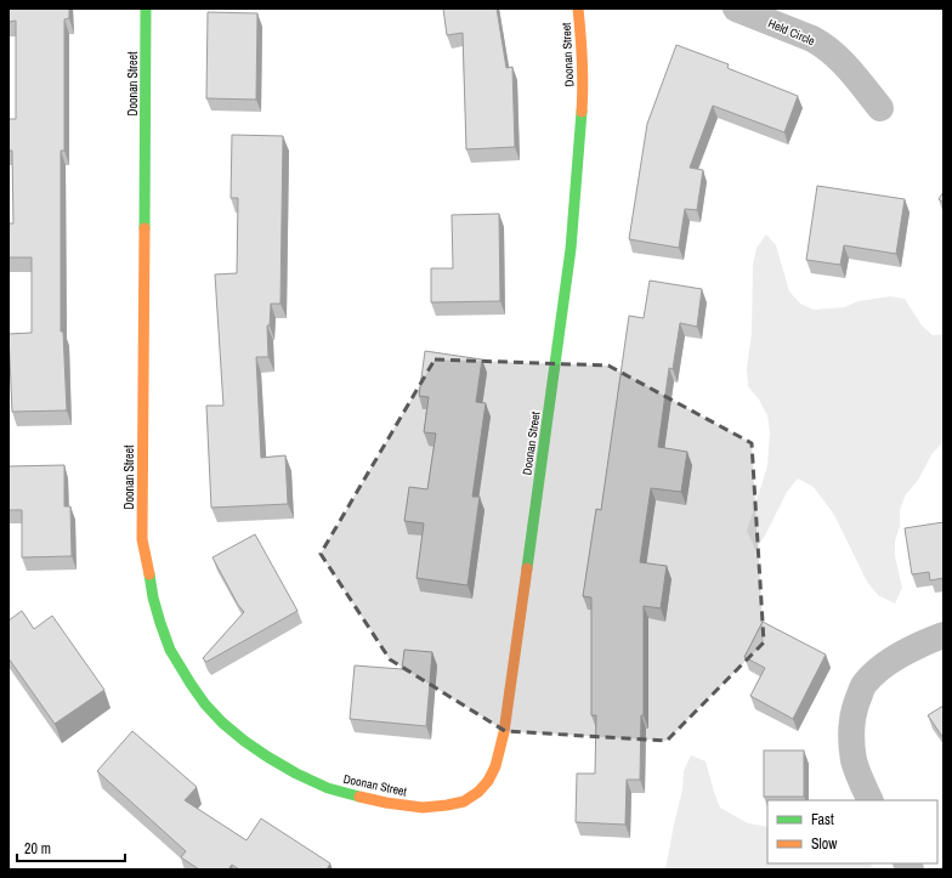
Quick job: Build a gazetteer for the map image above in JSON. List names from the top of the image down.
{
  "streets": {
    "street": ["Held Circle", "Doonan Street"]
  },
  "legend": ["Fast", "Slow"],
  "scale_bar": "20 m"
}
